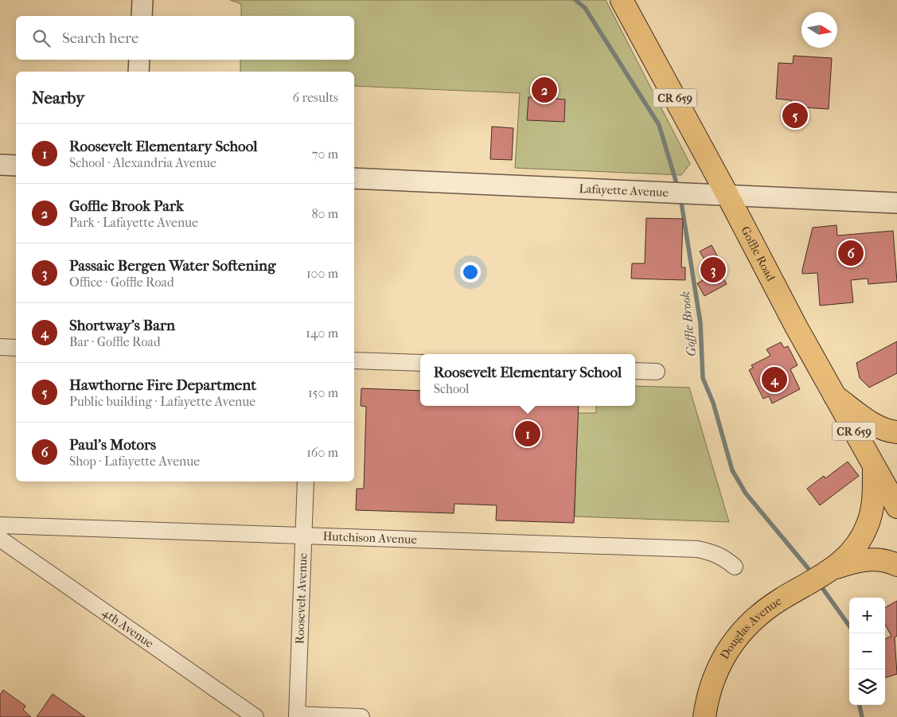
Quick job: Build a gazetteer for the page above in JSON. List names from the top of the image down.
{
  "streets": {
    "main road": ["CR 659", "Goffle Road", "Douglas Avenue"],
    "street": [
      "Lafayette Avenue",
      "Hutchison Avenue",
      "Roosevelt Avenue",
      "4th Avenue"
    ]
  },
  "crossings": [
    ["Lafayette Avenue", "Goffle Road"],
    ["Hutchison Avenue", "Roosevelt Avenue"]
  ],
  "water": ["Goffle Brook"],
  "north": "right",
  "page": {
    "search": "Search here",
    "heading": ["Nearby", "6 results"],
    "pins": [
      "2",
      "5",
      "6",
      "3",
      "4",
      "1"
    ],
    "list": [
      {
        "mark": "1",
        "name": "Roosevelt Elementary School",
        "note": "School · Alexandria Avenue",
        "value": "70 m"
      },
      {
        "mark": "2",
        "name": "Goffle Brook Park",
        "note": "Park · Lafayette Avenue",
        "value": "80 m"
      },
      {
        "mark": "3",
        "name": "Passaic Bergen Water Softening",
        "note": "Office · Goffle Road",
        "value": "100 m"
      },
      {
        "mark": "4",
        "name": "Shortway's Barn",
        "note": "Bar · Goffle Road",
        "value": "140 m"
      },
      {
        "mark": "5",
        "name": "Hawthorne Fire Department",
        "note": "Public building · Lafayette Avenue",
        "value": "150 m"
      },
      {
        "mark": "6",
        "name": "Paul’s Motors",
        "note": "Shop · Lafayette Avenue",
        "value": "160 m"
      }
    ],
    "popup": ["Roosevelt Elementary School", "School"],
    "map_buttons": ["+", "−"]
  }
}
